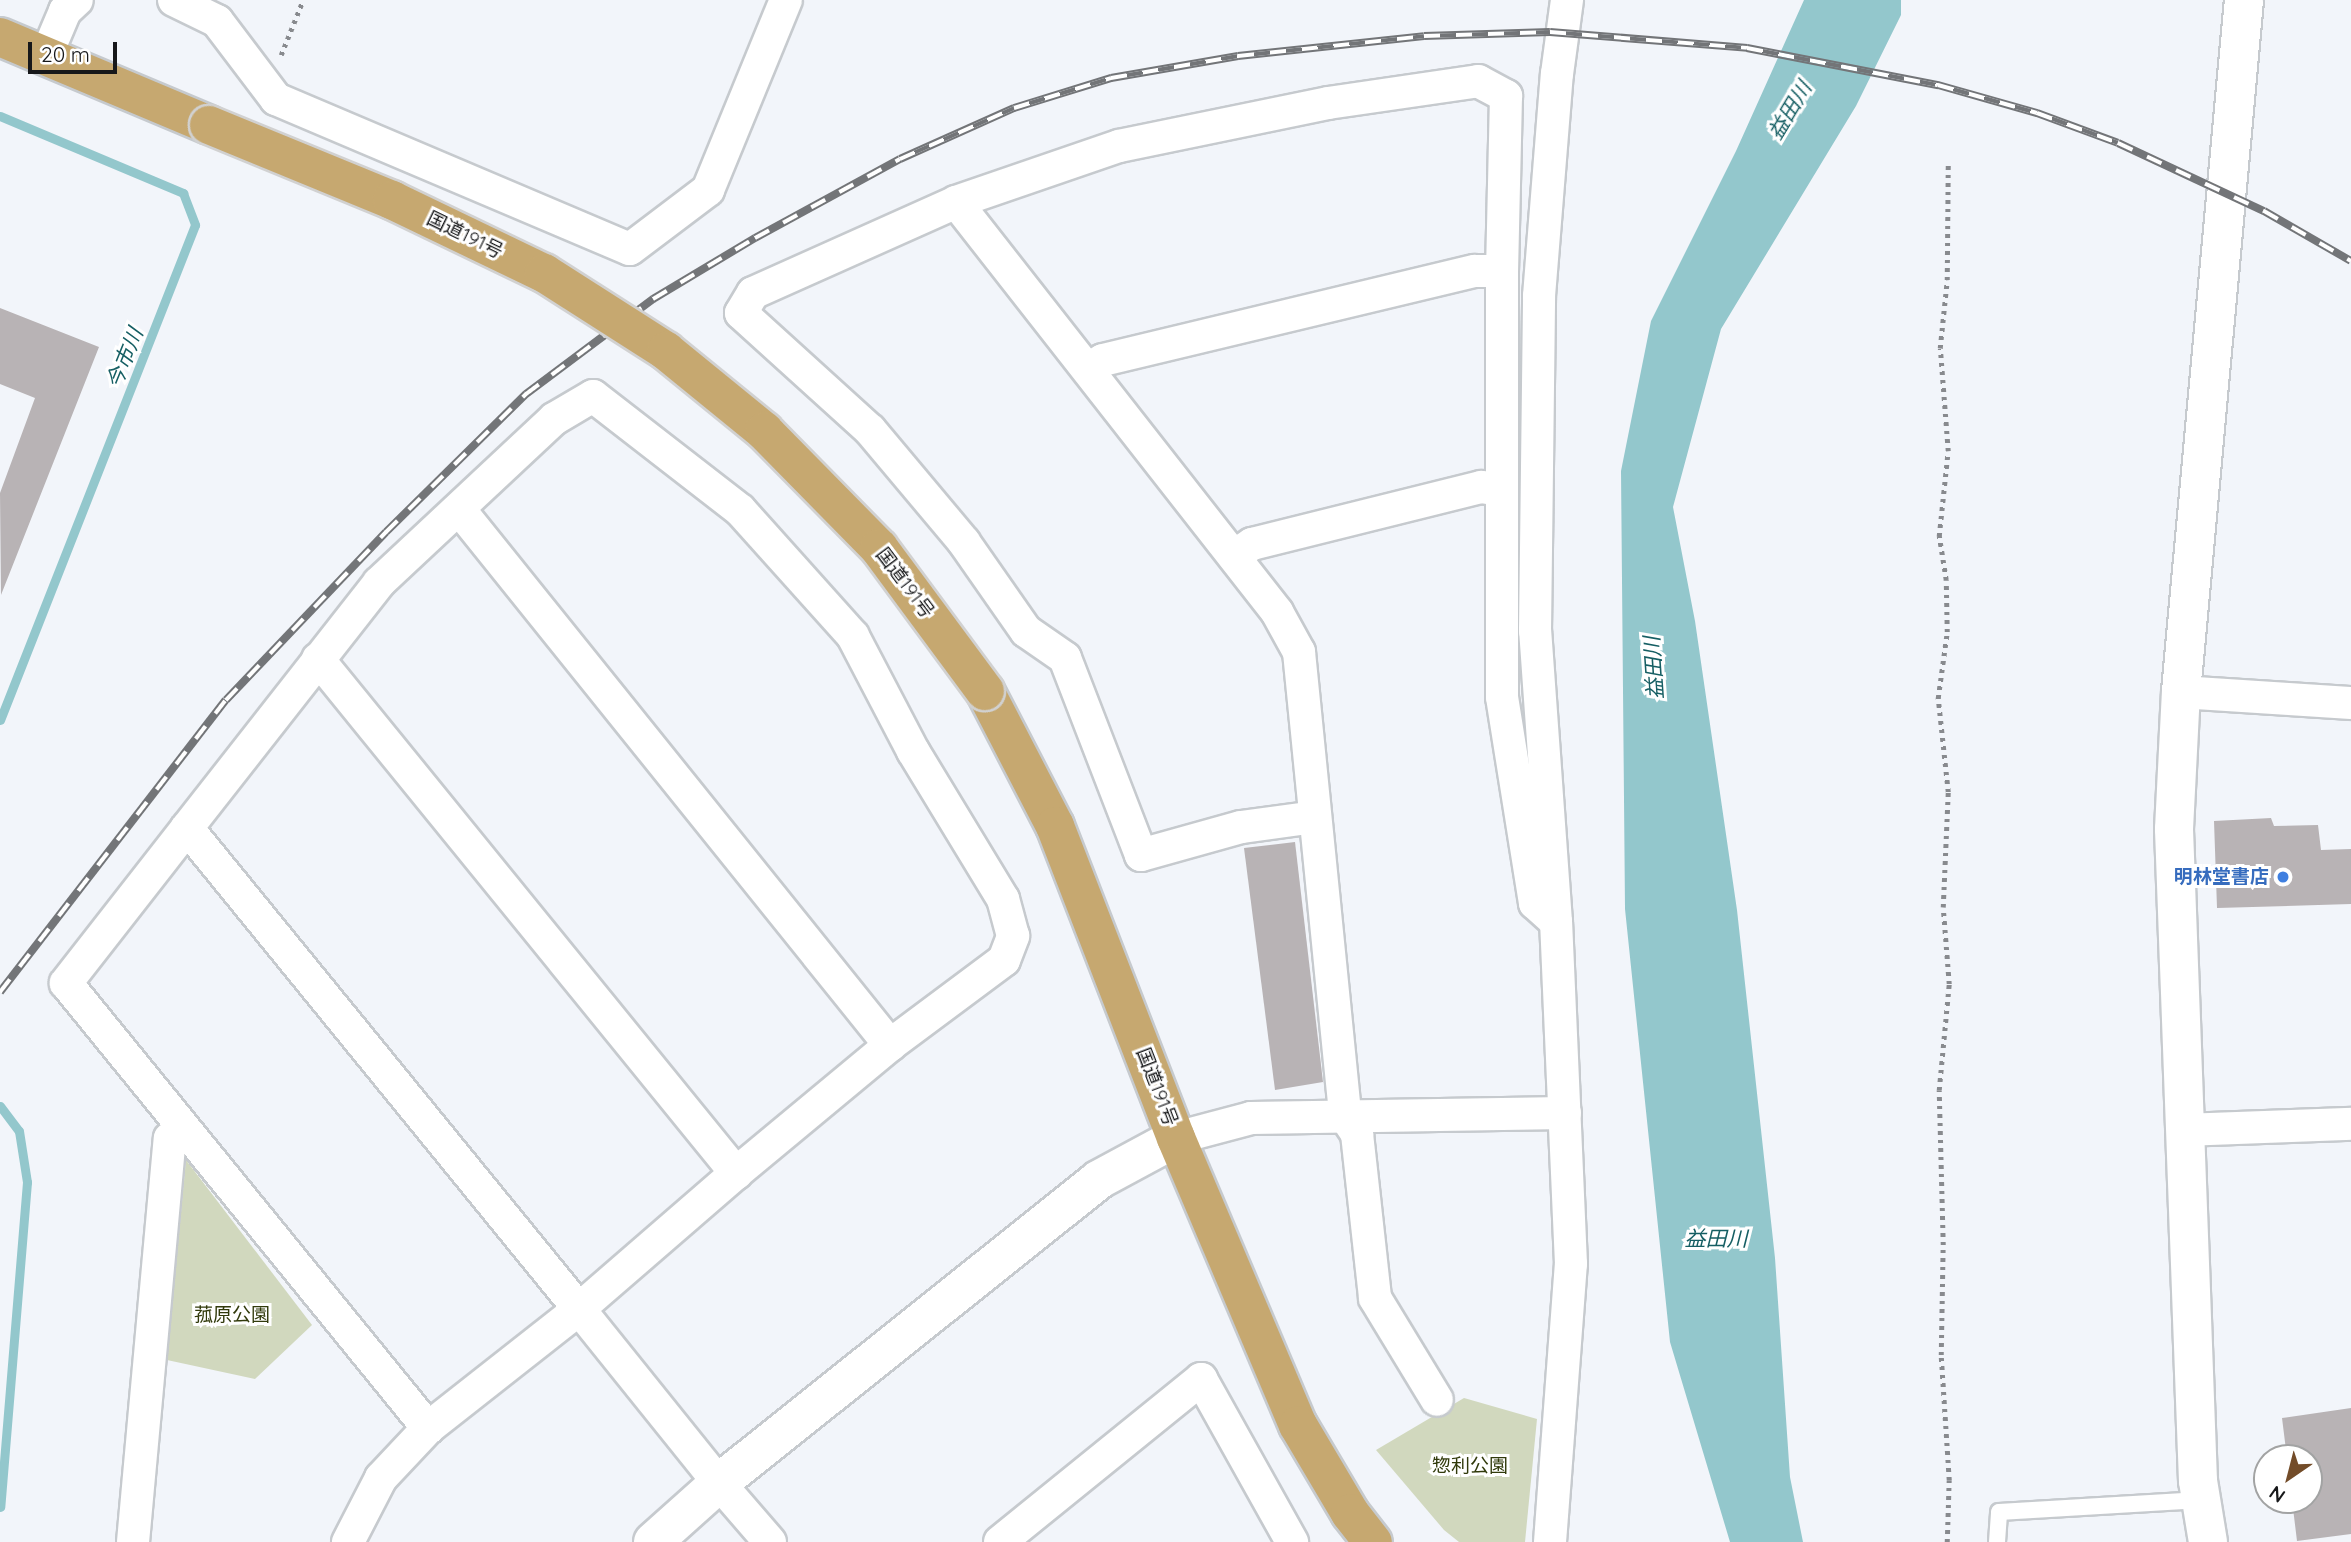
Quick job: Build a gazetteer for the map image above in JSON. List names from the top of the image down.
{
  "streets": {
    "highway": ["国道191号"]
  },
  "water": ["益田川", "今市川"],
  "parks": ["菰原公園", "惣利公園"],
  "places": ["明林堂書店"],
  "scale_bar": "20 m",
  "north": "bottom left"
}
